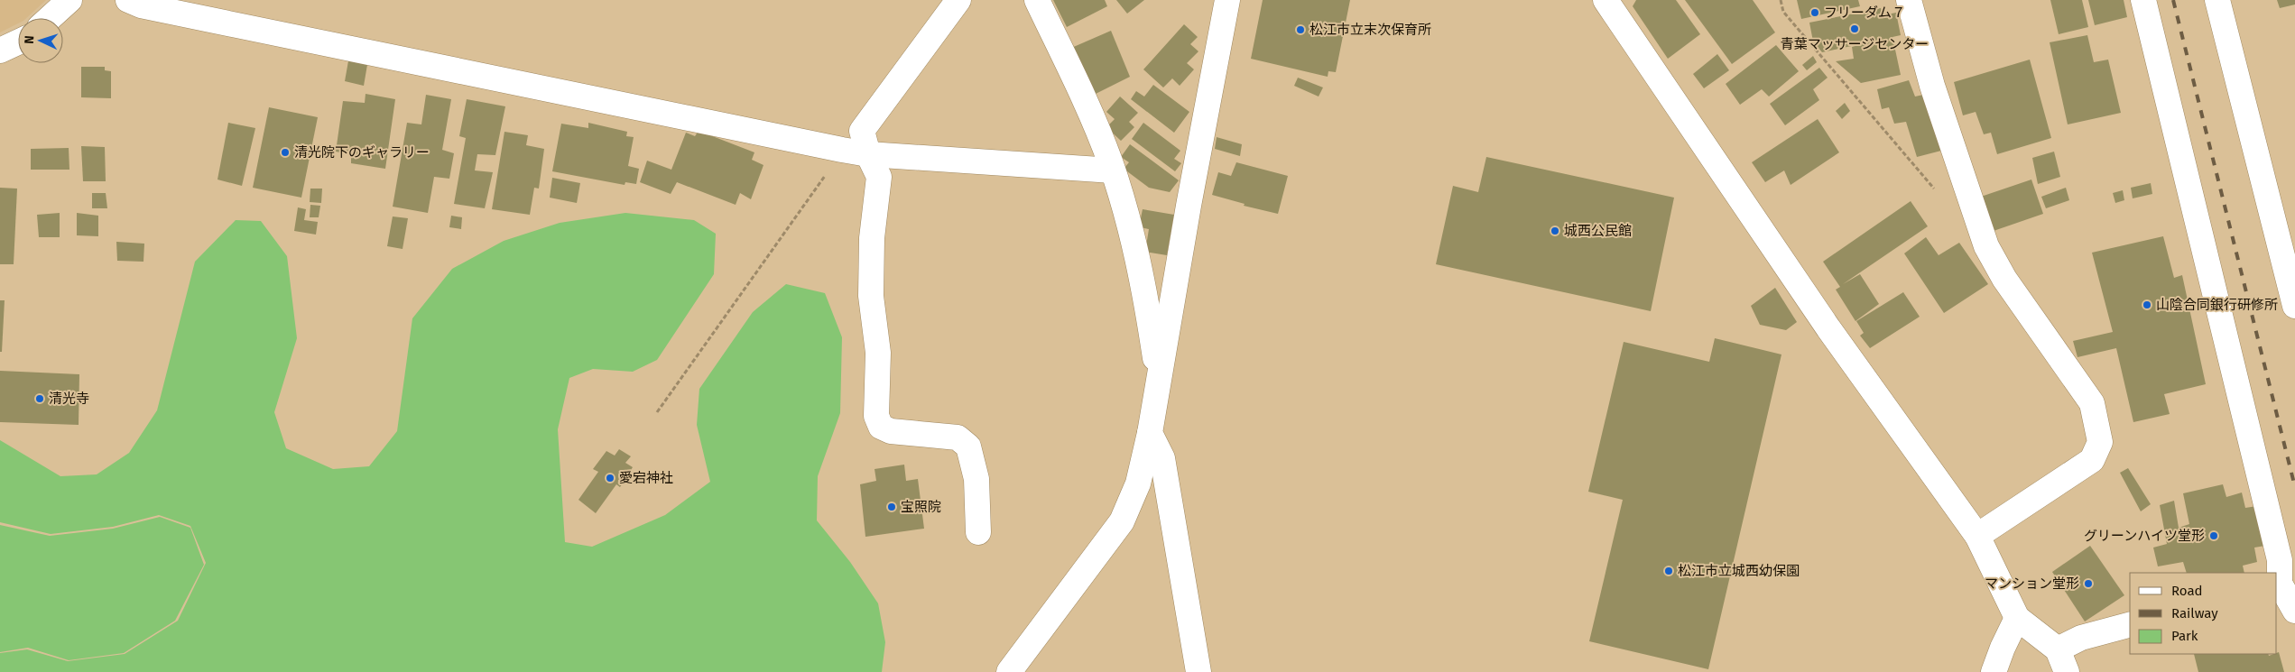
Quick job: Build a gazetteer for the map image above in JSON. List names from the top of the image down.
{
  "places": [
    "フリーダム７",
    "青葉マッサージセンター",
    "松江市立末次保育所",
    "清光院下のギャラリー",
    "城西公民館",
    "山陰合同銀行研修所",
    "清光寺",
    "愛宕神社",
    "宝照院",
    "グリーンハイツ堂形",
    "松江市立城西幼保園",
    "マンション堂形"
  ],
  "legend": ["Road", "Railway", "Park"],
  "north": "left"
}
